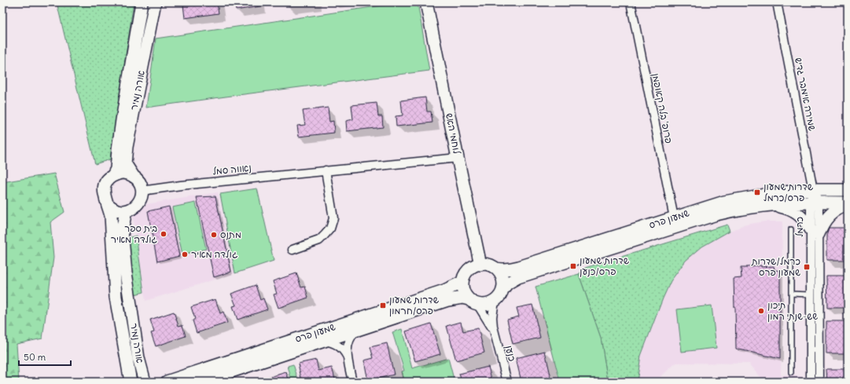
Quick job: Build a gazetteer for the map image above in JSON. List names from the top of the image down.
{
  "streets": {
    "street": [
      "אורה נמיר",
      "שמירה אימבר גדיש",
      "פרופ' בלה קאופמן",
      "לוחמי האש",
      "נאווה סמל",
      "שמעון פרס",
      "כרמל",
      "כנען"
    ]
  },
  "crossings": [
    ["אורה נמיר", "נאווה סמל"],
    ["שמירה אימבר גדיש", "שמעון פרס"],
    ["שמירה אימבר גדיש", "כרמל"],
    ["פרופ' בלה קאופמן", "שמעון פרס"],
    ["לוחמי האש", "נאווה סמל"],
    ["לוחמי האש", "שמעון פרס"],
    ["לוחמי האש", "כנען"],
    ["שמעון פרס", "כרמל"],
    ["שמעון פרס", "כנען"]
  ],
  "places": {
    "transit": [
      "שדרות שמעון פרס/כרמל",
      "שדרות שמעון פרס/כנען",
      "כרמל/שדרות שמעון פרס",
      "שדרות שמעון פרס/חרמון"
    ],
    "other": [
      "בית ספר גולדה מאיר",
      "מתנס",
      "גולדה מאיר",
      "תיכון שש-שנתי רמון"
    ]
  },
  "scale_bar": "50 m"
}
